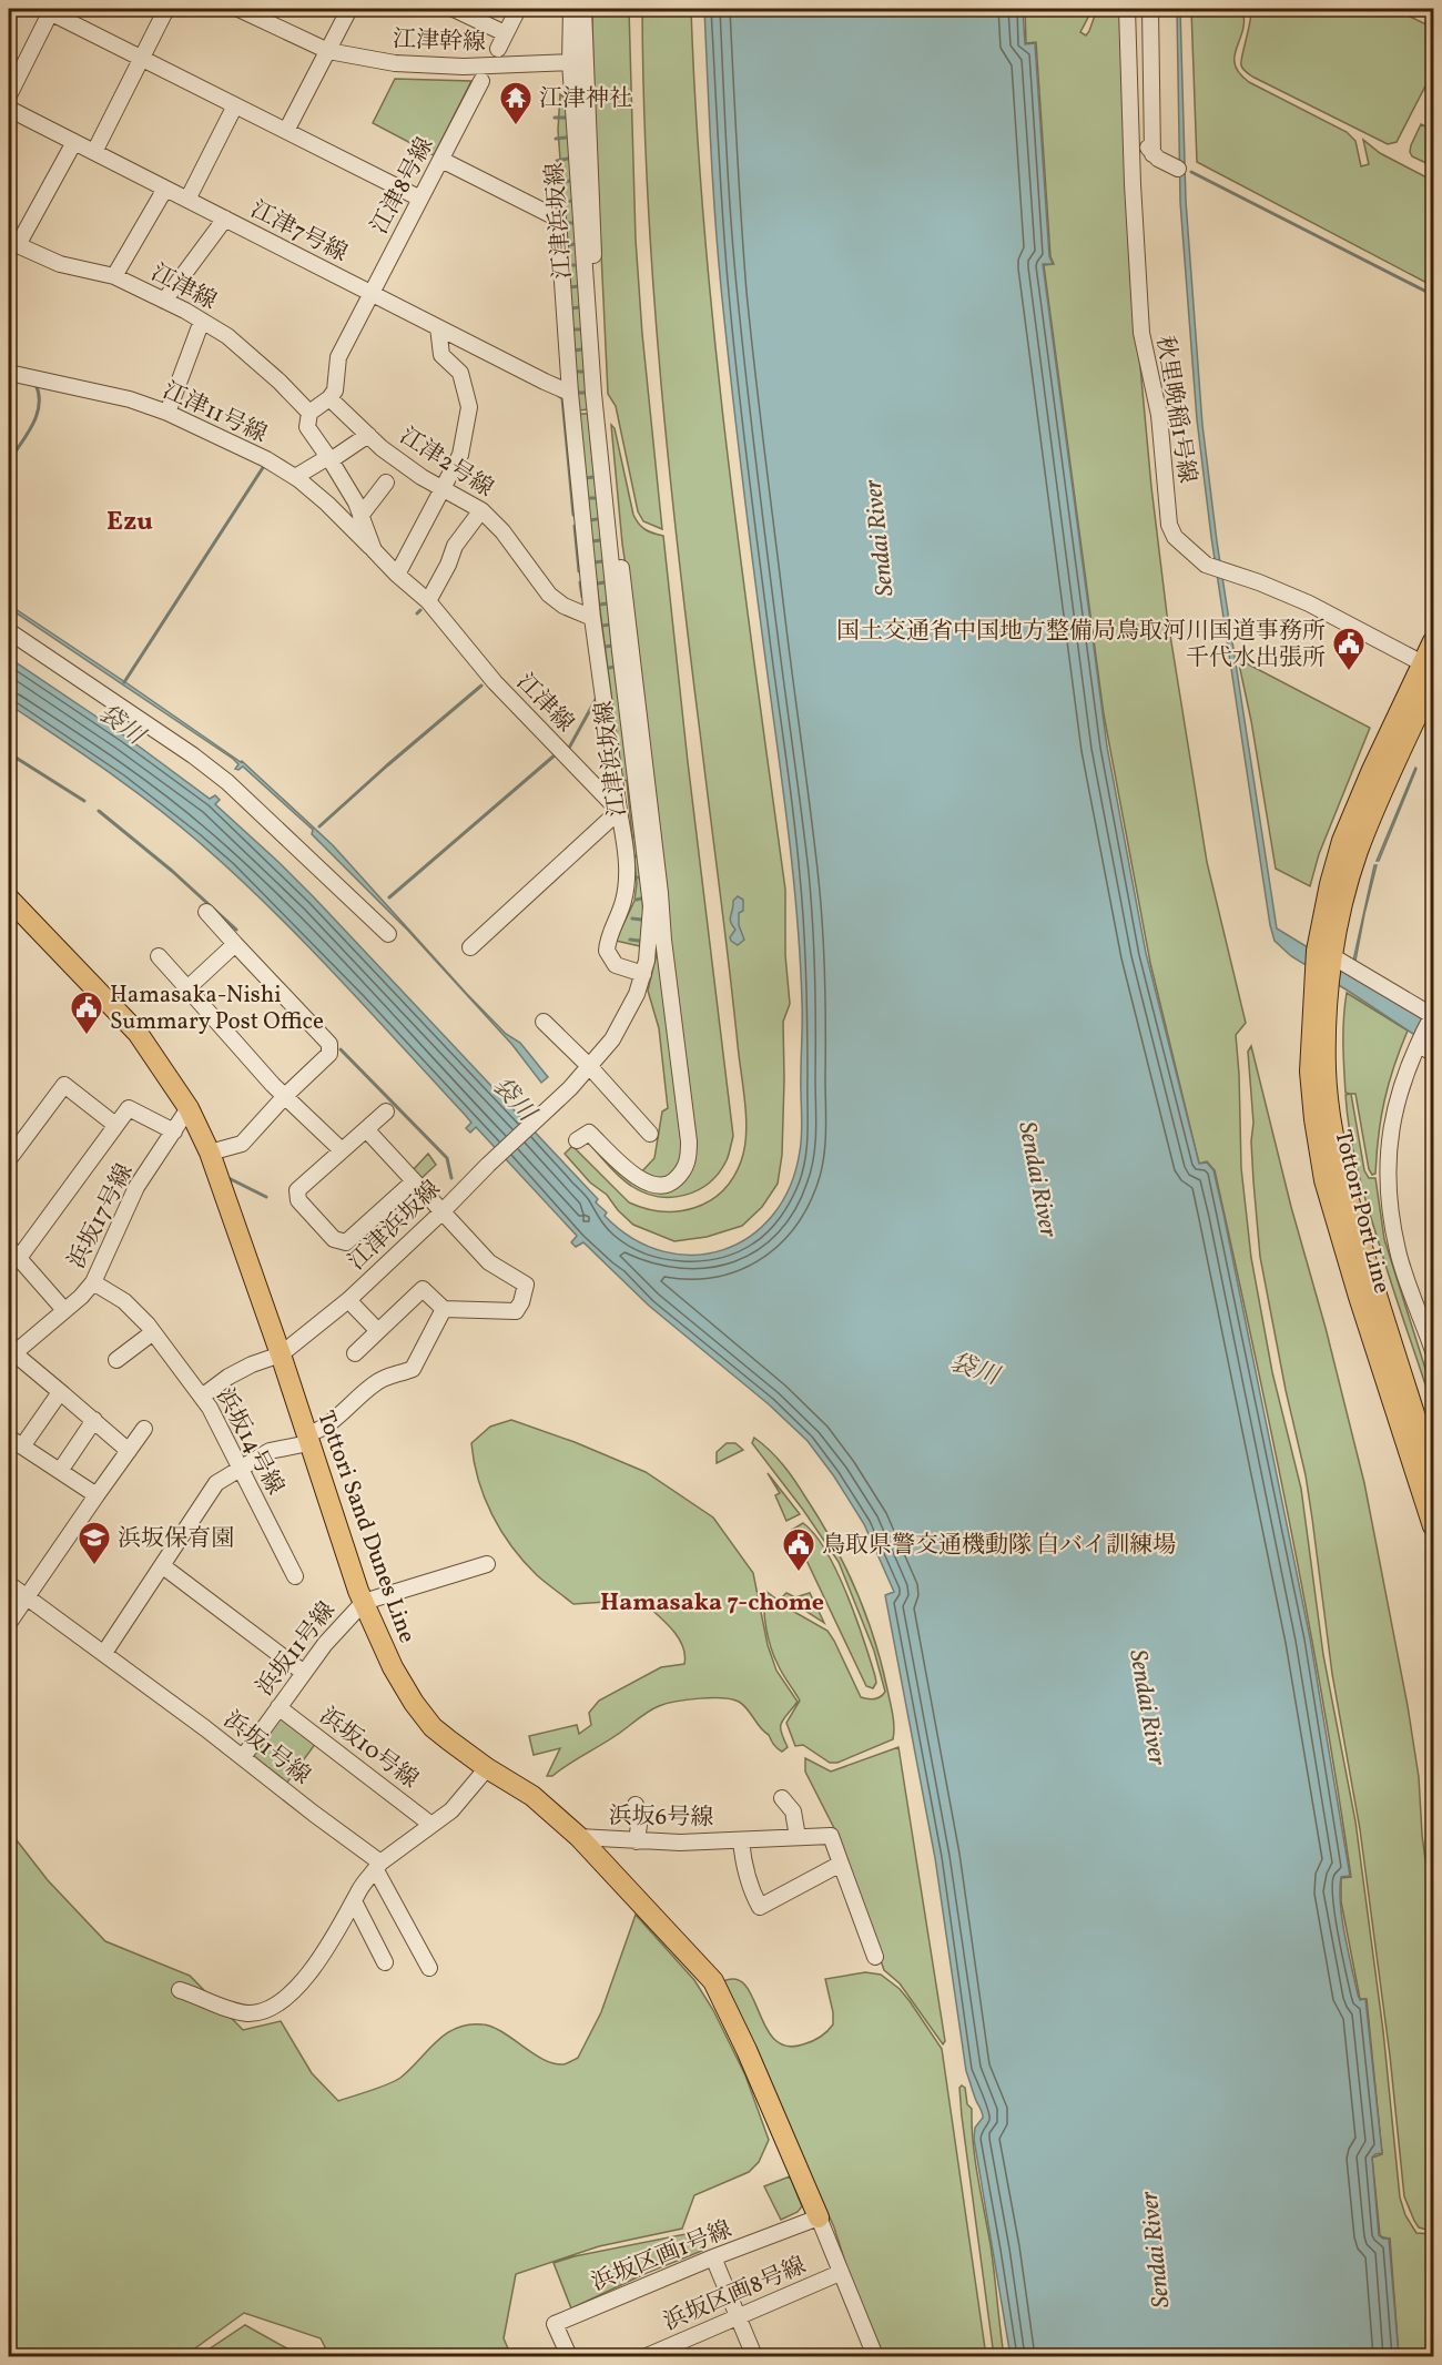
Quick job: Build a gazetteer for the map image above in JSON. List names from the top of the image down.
{
  "streets": {
    "main road": ["Tottori Port Line", "Tottori Sand Dunes Line"],
    "street": [
      "江津幹線",
      "江津8号線",
      "江津浜坂線",
      "江津7号線",
      "江津線",
      "秋里晩稲1号線",
      "江津11号線",
      "江津2号線",
      "浜坂17号線",
      "浜坂14号線",
      "浜坂11号線",
      "浜坂1号線",
      "浜坂10号線",
      "浜坂6号線",
      "浜坂区画1号線",
      "浜坂区画8号線"
    ]
  },
  "crossings": [
    ["江津幹線", "江津浜坂線"],
    ["江津8号線", "江津7号線"],
    ["江津8号線", "江津線"],
    ["江津8号線", "江津2号線"],
    ["江津浜坂線", "浜坂14号線"],
    ["江津浜坂線", "Tottori Sand Dunes Line"],
    ["江津7号線", "江津線"],
    ["江津線", "江津11号線"],
    ["江津線", "江津2号線"],
    ["秋里晩稲1号線", "Tottori Port Line"],
    ["浜坂17号線", "浜坂14号線"],
    ["浜坂17号線", "Tottori Sand Dunes Line"],
    ["Tottori Sand Dunes Line", "浜坂11号線"],
    ["Tottori Sand Dunes Line", "浜坂6号線"],
    ["Tottori Sand Dunes Line", "浜坂区画1号線"],
    ["浜坂11号線", "浜坂1号線"],
    ["浜坂11号線", "浜坂10号線"]
  ],
  "districts": ["Ezu", "Hamasaka 7-chome"],
  "water": ["Sendai River", "袋川"],
  "places": {
    "temple": ["江津神社"],
    "public building": ["国土交通省中国地方整備局鳥取河川国道事務所 千代水出張所", "Hamasaka-Nishi Summary Post Office", "鳥取県警交通機動隊 白バイ訓練場"],
    "school or university": ["浜坂保育園"]
  }
}
